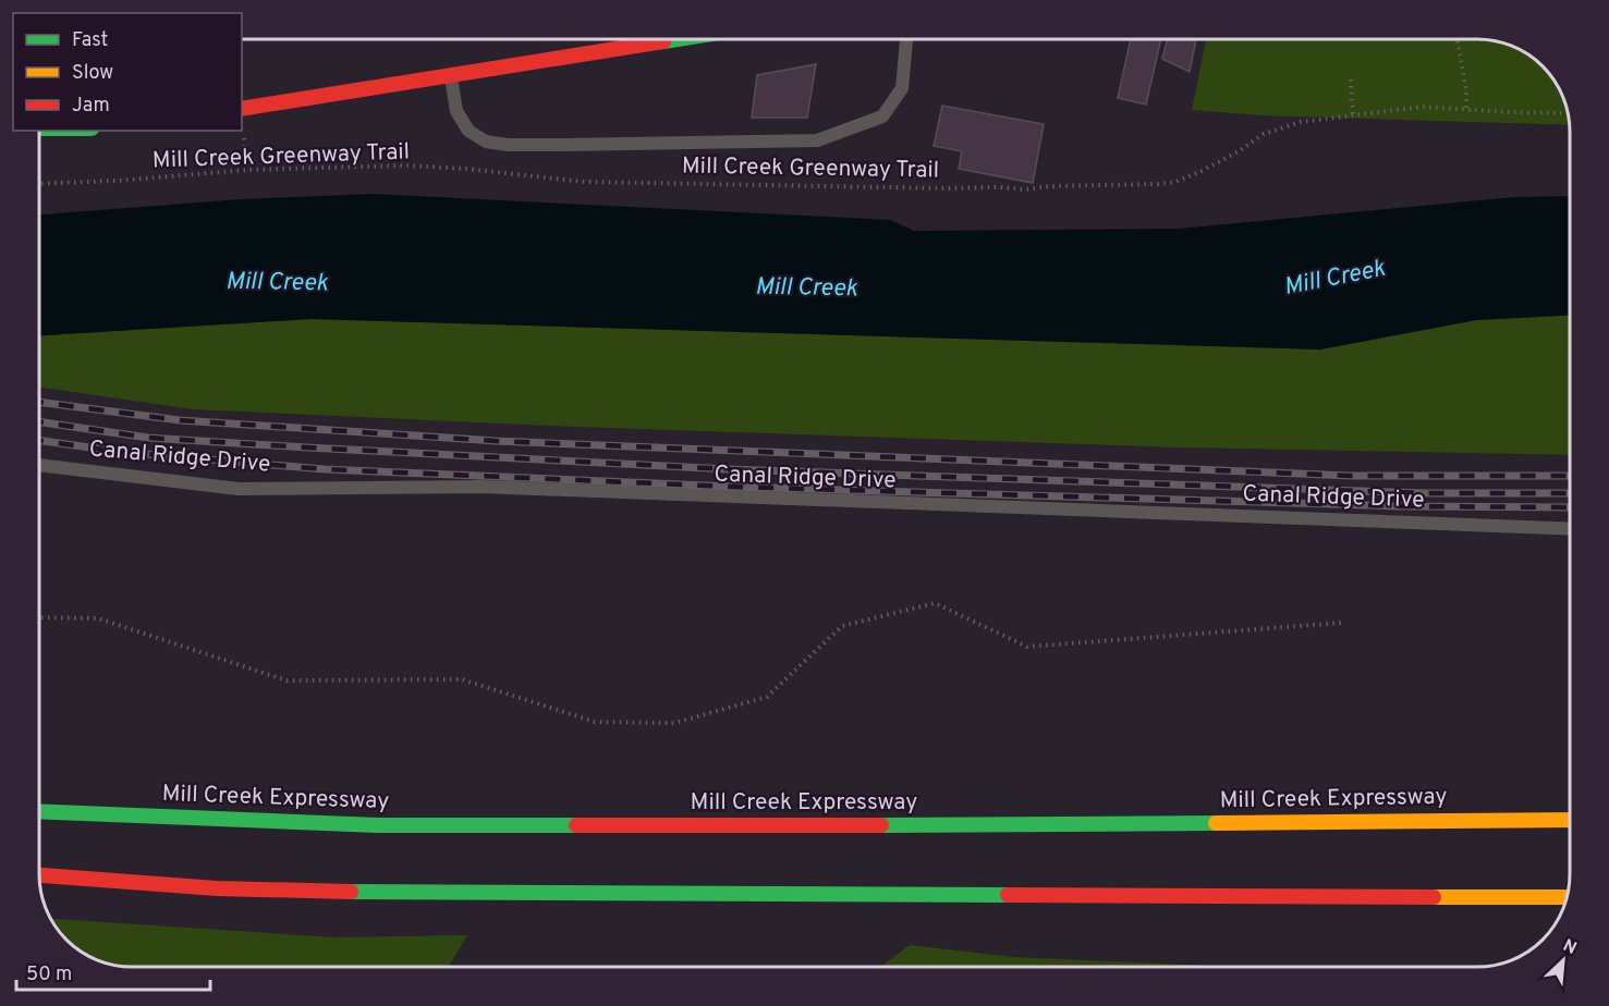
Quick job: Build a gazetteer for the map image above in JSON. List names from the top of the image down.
{
  "streets": {
    "main road": ["Mill Creek Expressway"],
    "lane": ["Canal Ridge Drive"],
    "path": ["Mill Creek Greenway Trail"]
  },
  "water": ["Mill Creek"],
  "legend": ["Fast", "Slow", "Jam"],
  "scale_bar": "50 m",
  "north": "top right"
}
